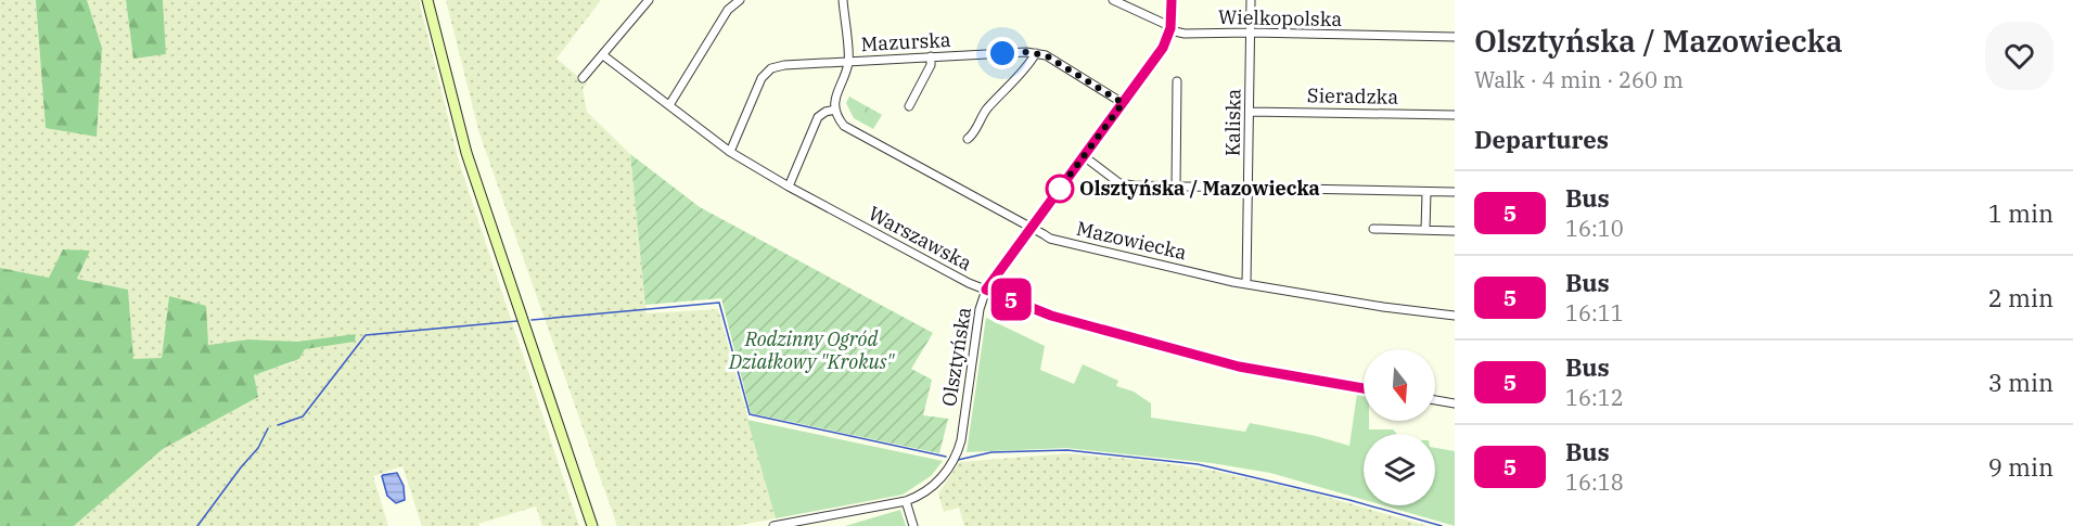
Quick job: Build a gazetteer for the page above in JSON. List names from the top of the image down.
{
  "streets": {
    "street": [
      "Wielkopolska",
      "Mazurska",
      "Sieradzka",
      "Kaliska",
      "Warszawska",
      "Mazowiecka",
      "Olsztyńska"
    ]
  },
  "crossings": [
    ["Wielkopolska", "Kaliska"],
    ["Wielkopolska", "Olsztyńska"],
    ["Mazurska", "Warszawska"],
    ["Mazurska", "Olsztyńska"],
    ["Sieradzka", "Kaliska"],
    ["Kaliska", "Mazowiecka"],
    ["Warszawska", "Olsztyńska"],
    ["Mazowiecka", "Olsztyńska"]
  ],
  "parks": ["Rodzinny Ogród Działkowy \"Krokus\""],
  "places": ["Olsztyńska / Mazowiecka"],
  "lines": ["bus line 5"],
  "north": "bottom",
  "page": {
    "on_map": "5",
    "heading": [
      ["Olsztyńska / Mazowiecka", "Walk · 4 min · 260 m"],
      "Departures"
    ],
    "list": [
      {
        "mark": "5",
        "name": "Bus",
        "note": "16:10",
        "value": "1 min"
      },
      {
        "mark": "5",
        "name": "Bus",
        "note": "16:11",
        "value": "2 min"
      },
      {
        "mark": "5",
        "name": "Bus",
        "note": "16:12",
        "value": "3 min"
      },
      {
        "mark": "5",
        "name": "Bus",
        "note": "16:18",
        "value": "9 min"
      }
    ]
  }
}
